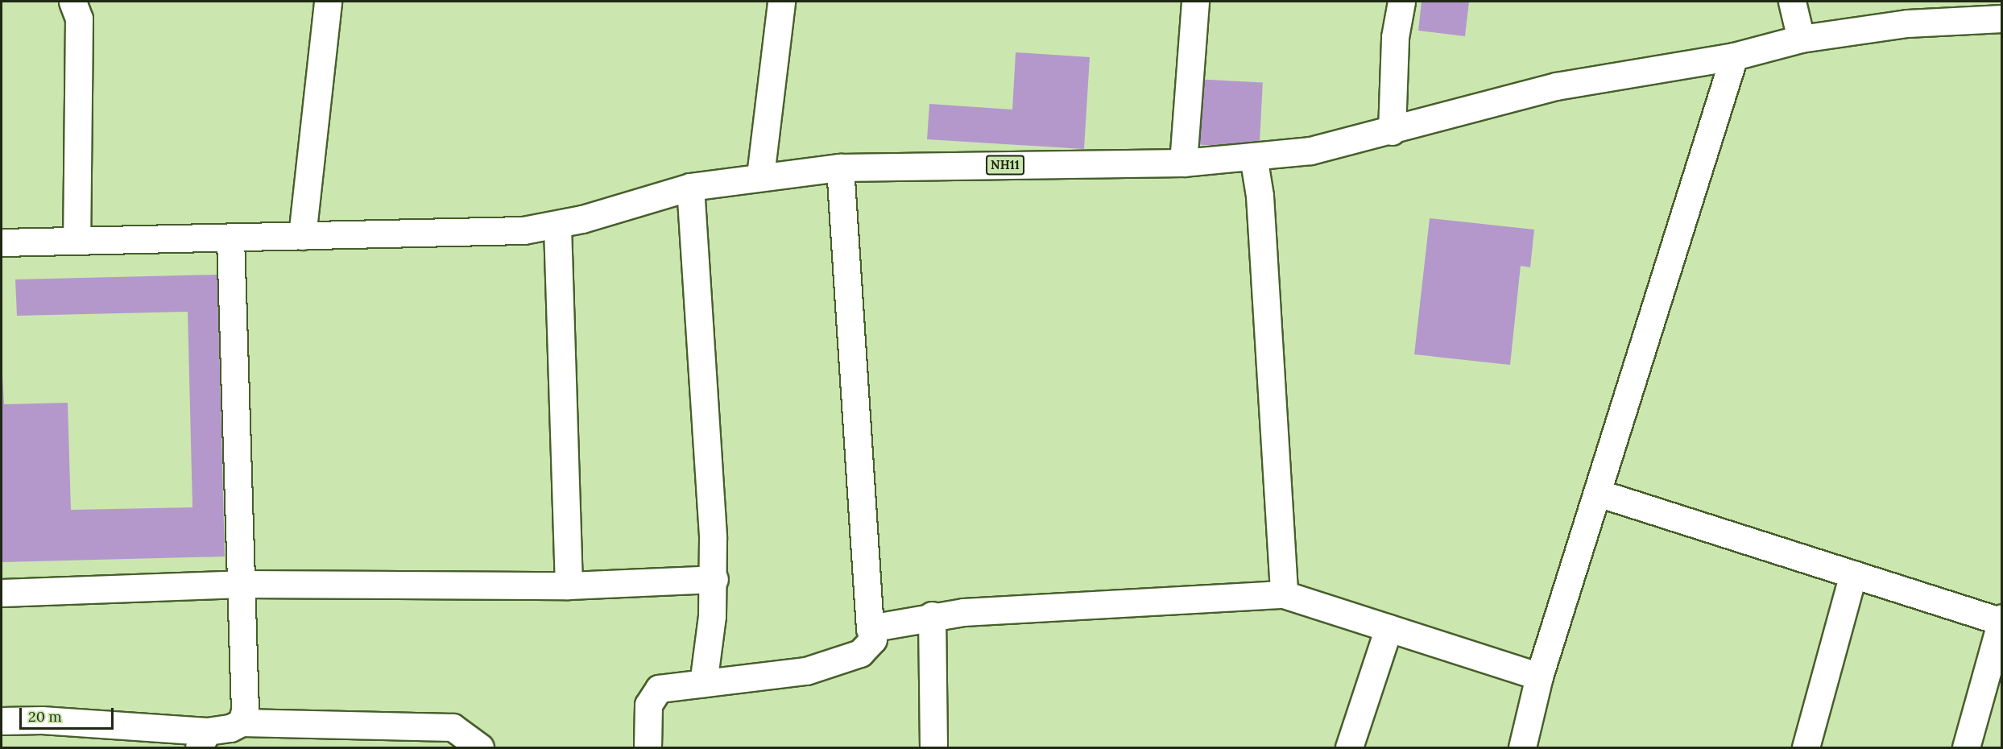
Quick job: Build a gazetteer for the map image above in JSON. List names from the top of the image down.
{
  "streets": {
    "main road": ["NH11"]
  },
  "scale_bar": "20 m"
}
